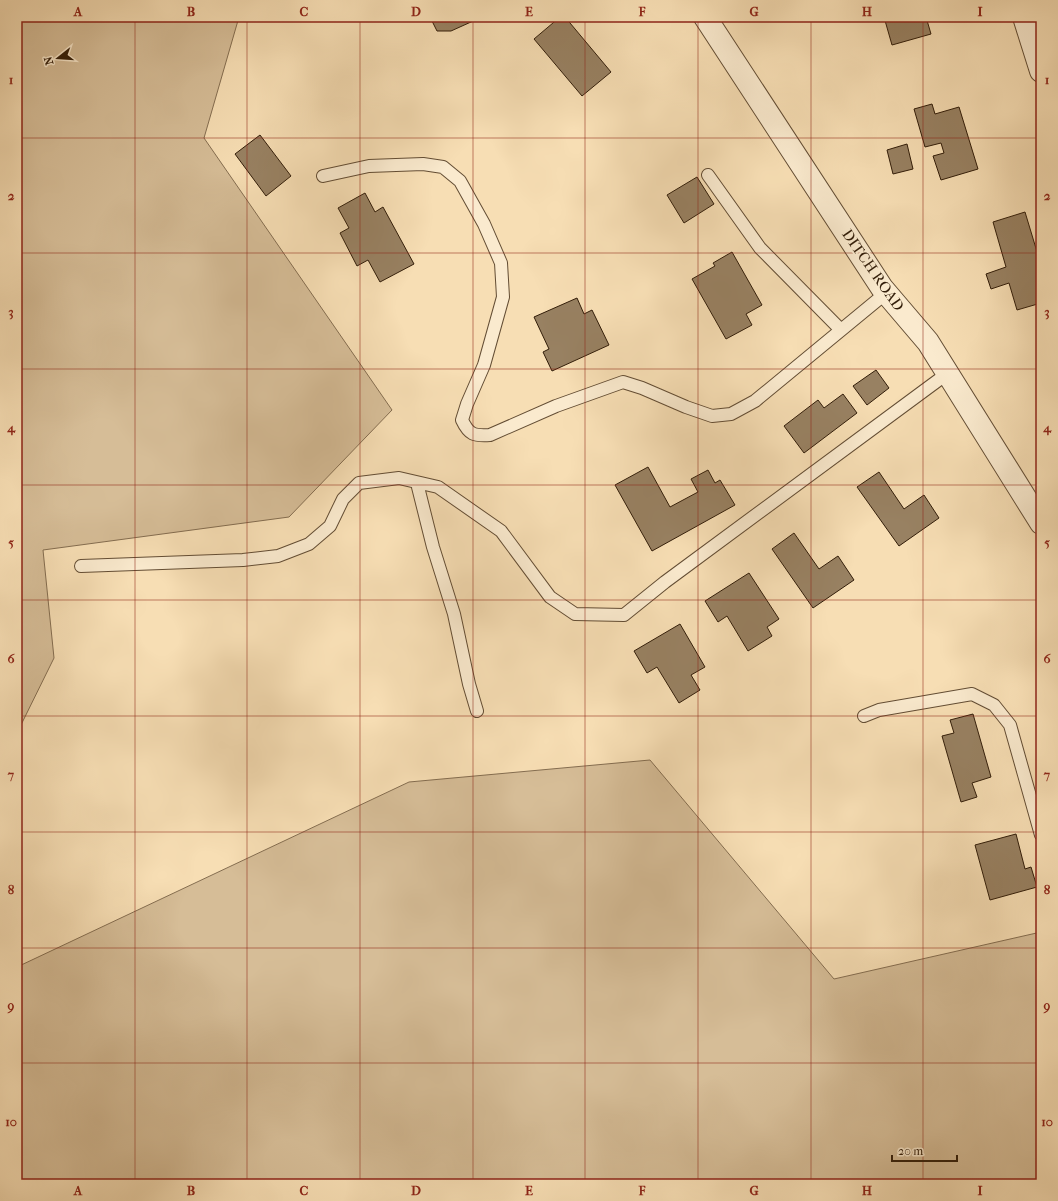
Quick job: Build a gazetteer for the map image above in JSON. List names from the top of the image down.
{
  "streets": {
    "street": ["DITCH ROAD"]
  },
  "scale_bar": "20 m",
  "north": "left",
  "grid": {
    "columns": [
      "A",
      "B",
      "C",
      "D",
      "E",
      "F",
      "G",
      "H",
      "I"
    ],
    "rows": [
      "1",
      "2",
      "3",
      "4",
      "5",
      "6",
      "7",
      "8",
      "9",
      "10"
    ]
  }
}
